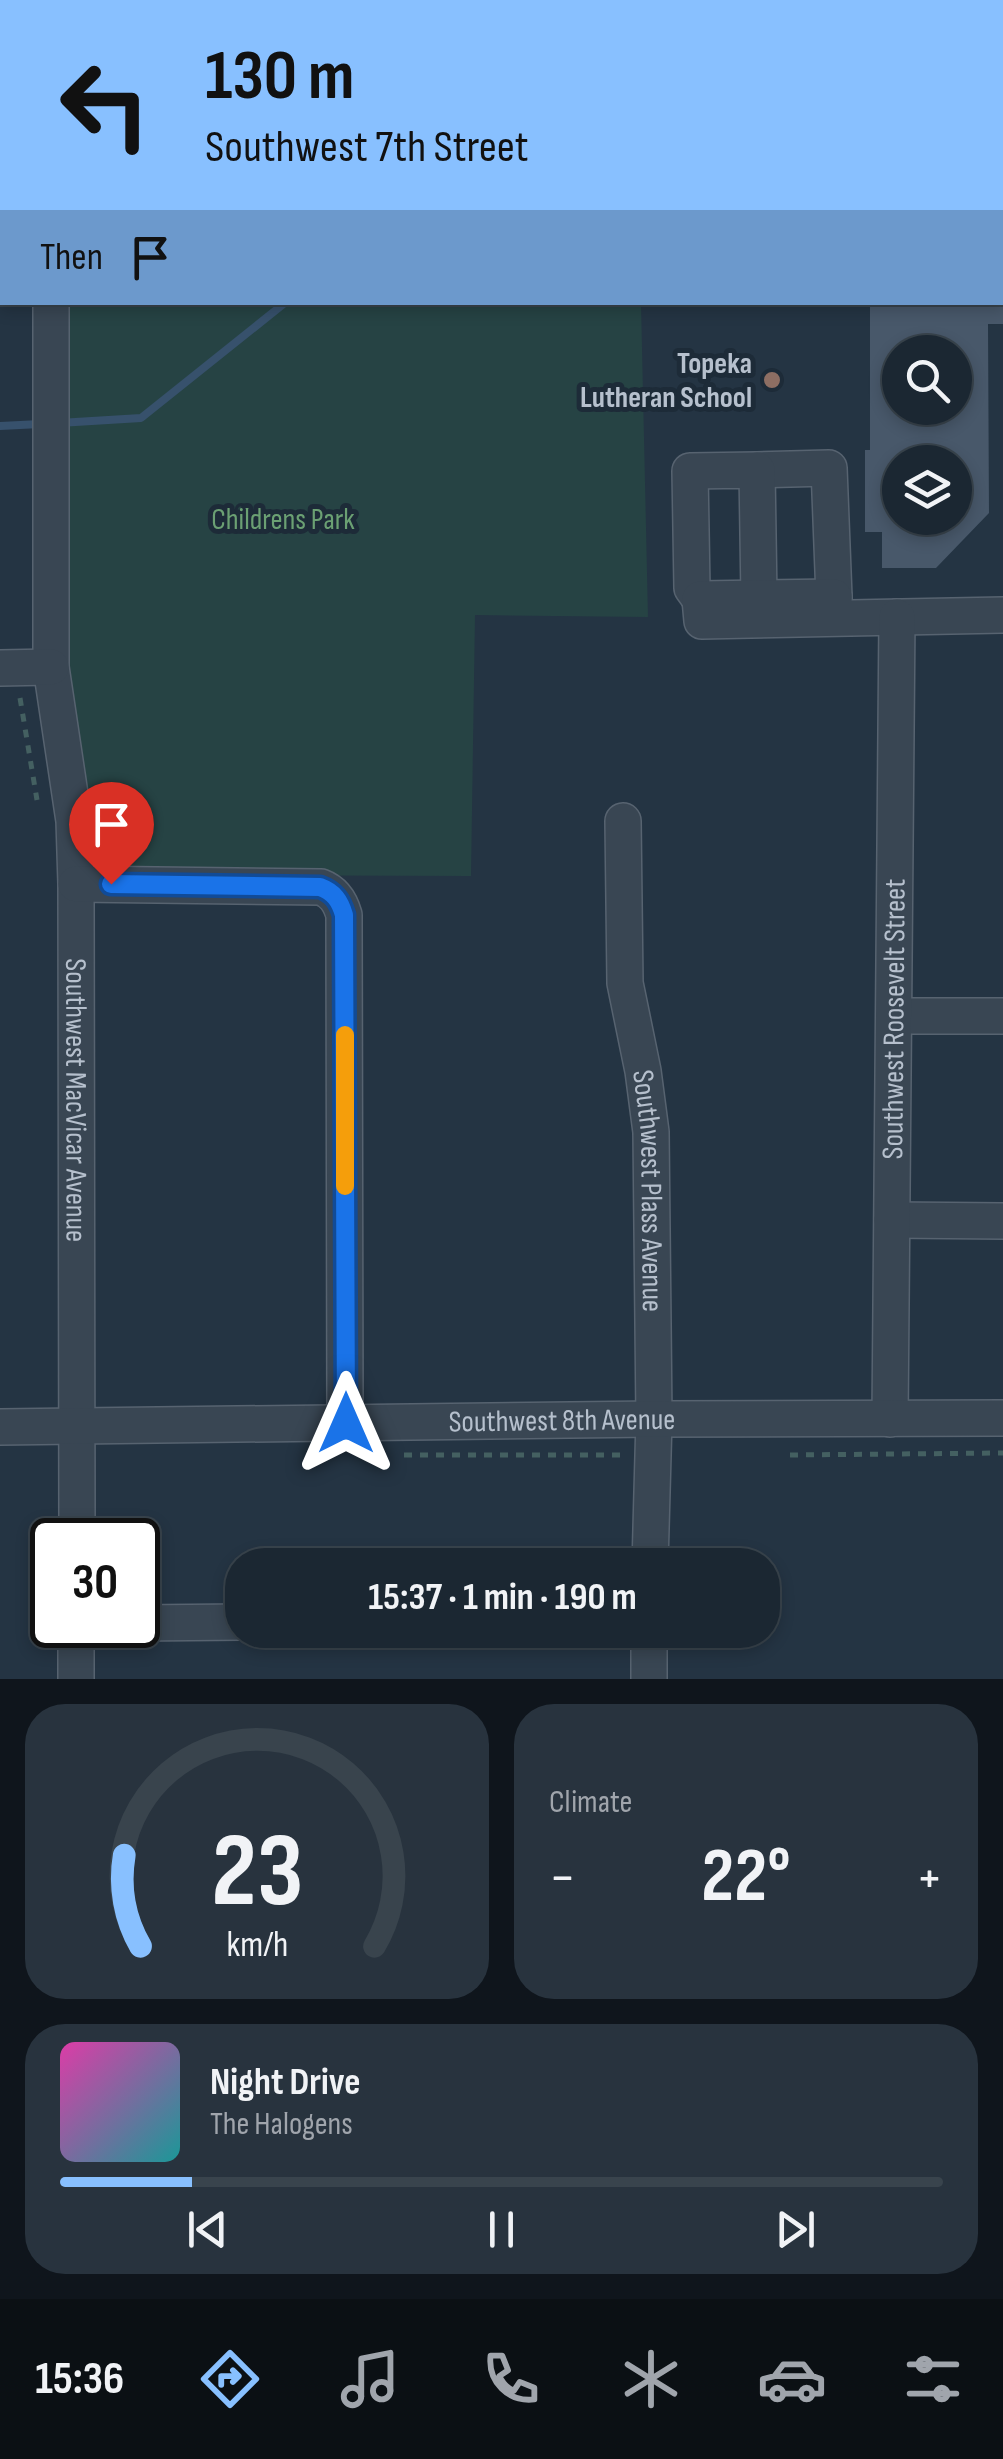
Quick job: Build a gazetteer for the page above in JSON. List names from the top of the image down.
{
  "streets": {
    "street": [
      "Southwest Roosevelt Street",
      "Southwest MacVicar Avenue",
      "Southwest Plass Avenue",
      "Southwest 8th Avenue"
    ]
  },
  "crossings": [
    ["Southwest Roosevelt Street", "Southwest 8th Avenue"],
    ["Southwest MacVicar Avenue", "Southwest 8th Avenue"],
    ["Southwest Plass Avenue", "Southwest 8th Avenue"]
  ],
  "parks": ["Childrens Park"],
  "places": ["Topeka Lutheran School"],
  "page": {
    "turn": ["130 m", "Southwest 7th Street"],
    "then": "Then",
    "limit": "30",
    "trip": "15:37 · 1 min · 190 m",
    "tile": "Climate",
    "heat": ["−", "22°", "+"],
    "song": ["Night Drive", "The Halogens"],
    "tabs": "15:36",
    "gauge": ["23", "km/h"]
  }
}
